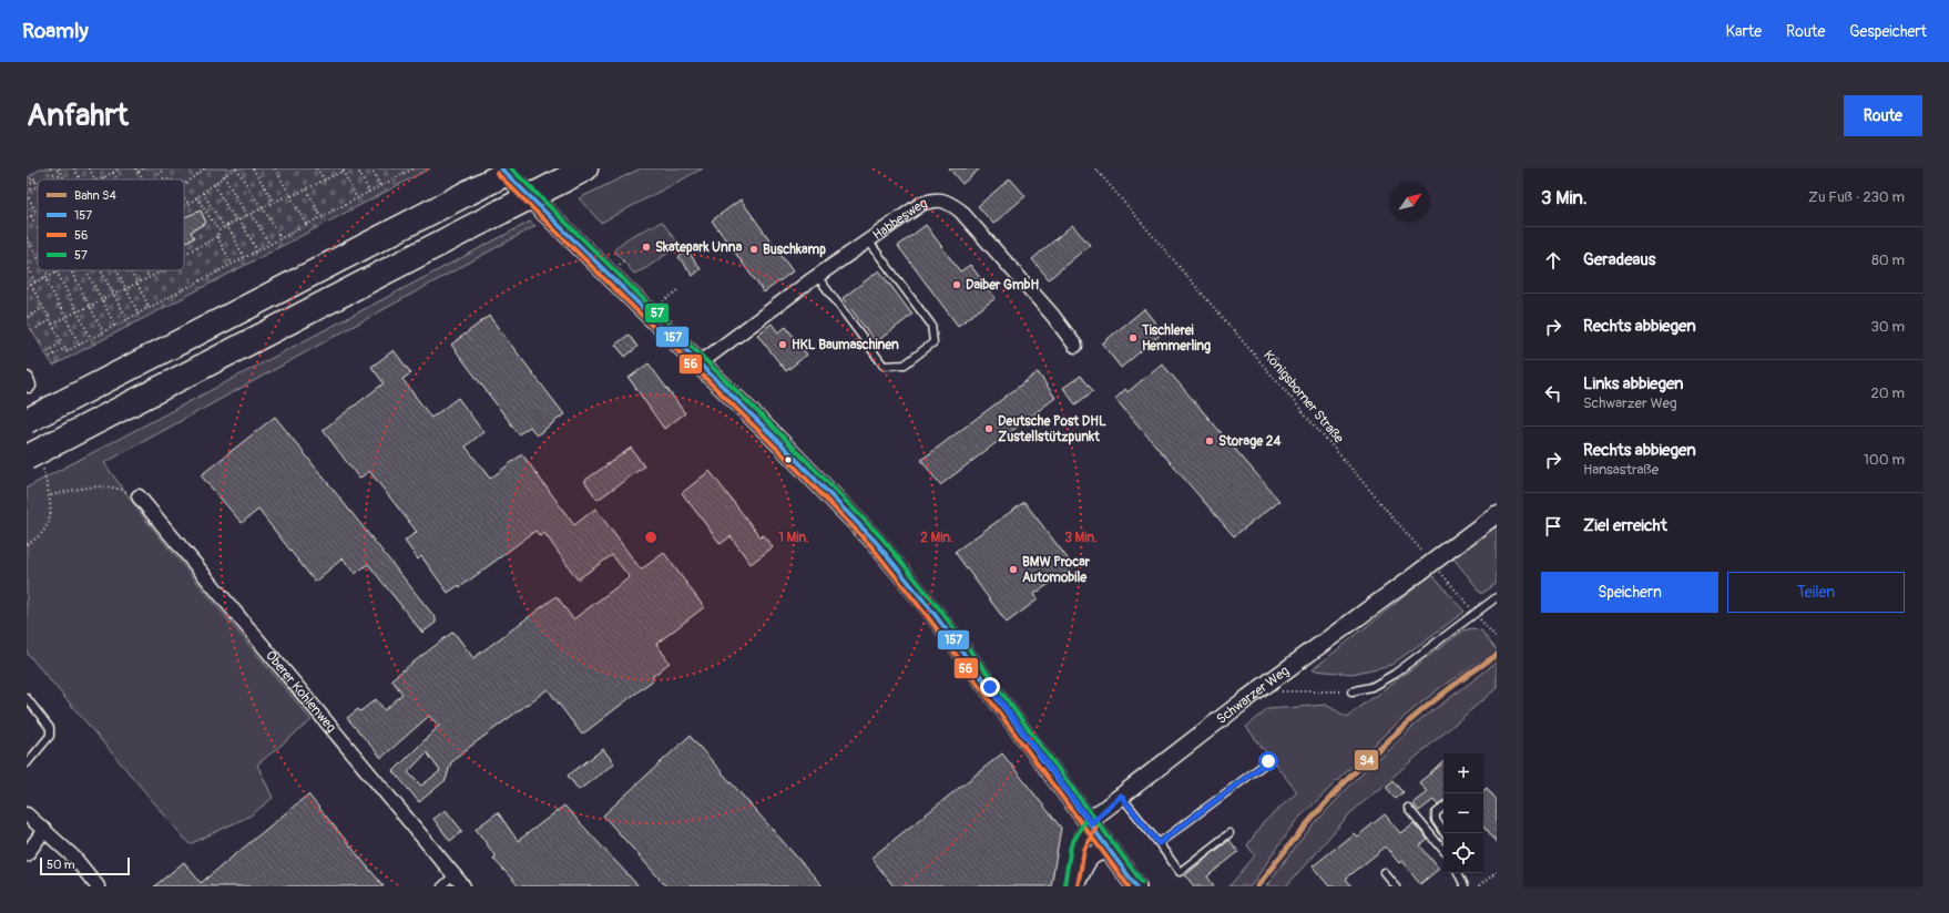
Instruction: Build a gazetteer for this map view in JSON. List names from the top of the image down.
{
  "streets": {
    "street": ["Habbesweg", "Oberer Kohlenweg", "Schwarzer Weg"],
    "path": ["Königsborner Straße"]
  },
  "places": [
    "Skatepark Unna",
    "Buschkamp",
    "Daiber GmbH",
    "Tischlerei Hemmerling",
    "HKL Baumaschinen",
    "Deutsche Post DHL Zustellstützpunkt",
    "Storage 24",
    "BMW Procar Automobile"
  ],
  "lines": [
    "transit line 157",
    "transit line 57",
    "transit line 56",
    "rail line S4"
  ],
  "legend": [
    "Bahn S4",
    "157",
    "56",
    "57"
  ],
  "scale_bar": "50 m",
  "north": "top right",
  "page": {
    "header": "Roamly",
    "nav": ["Karte", "Route", "Gespeichert"],
    "buttons": [
      "Route",
      ["Speichern", "Teilen"]
    ],
    "title": "Anfahrt",
    "heading": ["3 Min.", "Zu Fuß · 230 m"],
    "list": [
      ["Geradeaus", "80 m"],
      ["Rechts abbiegen", "30 m"],
      ["Links abbiegen", "Schwarzer Weg", "20 m"],
      ["Rechts abbiegen", "Hansastraße", "100 m"],
      "Ziel erreicht"
    ],
    "map_buttons": ["+", "−"],
    "scale": "50 m"
  },
  "rings": ["1 Min.", "2 Min.", "3 Min."]
}
